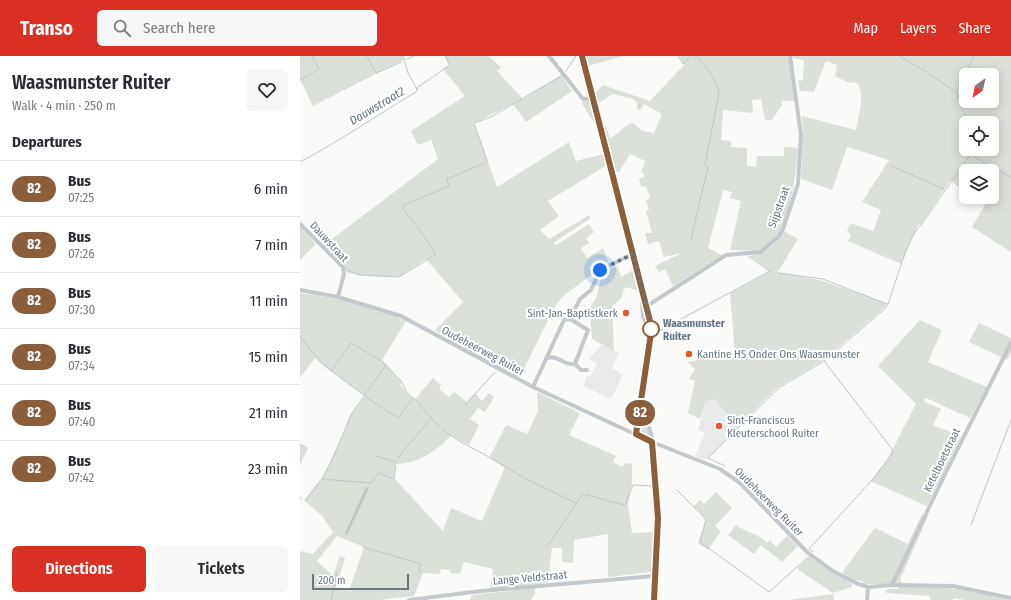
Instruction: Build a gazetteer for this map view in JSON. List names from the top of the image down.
{
  "streets": {
    "street": [
      "Sijpstraat",
      "Dauwstraat",
      "Oudeheerweg Ruiter",
      "Ketelboetstraat",
      "Lange Veldstraat"
    ]
  },
  "crossings": [
    ["Dauwstraat", "Oudeheerweg Ruiter"],
    ["Oudeheerweg Ruiter", "Ketelboetstraat"]
  ],
  "water": ["Dauwstraat2"],
  "places": [
    "Sint-Jan-Baptistkerk",
    "Waasmunster Ruiter",
    "Kantine HS Onder Ons Waasmunster",
    "Sint-Franciscus Kleuterschool Ruiter"
  ],
  "lines": ["bus line 82"],
  "scale_bar": "200 m",
  "north": "bottom left",
  "page": {
    "header": "Transo",
    "search": "Search here",
    "nav": ["Map", "Layers", "Share"],
    "heading": [
      ["Waasmunster Ruiter", "Walk · 4 min · 250 m"],
      "Departures"
    ],
    "on_map": "82",
    "list": [
      {
        "mark": "82",
        "name": "Bus",
        "note": "07:25",
        "value": "6 min"
      },
      {
        "mark": "82",
        "name": "Bus",
        "note": "07:26",
        "value": "7 min"
      },
      {
        "mark": "82",
        "name": "Bus",
        "note": "07:30",
        "value": "11 min"
      },
      {
        "mark": "82",
        "name": "Bus",
        "note": "07:34",
        "value": "15 min"
      },
      {
        "mark": "82",
        "name": "Bus",
        "note": "07:40",
        "value": "21 min"
      },
      {
        "mark": "82",
        "name": "Bus",
        "note": "07:42",
        "value": "23 min"
      }
    ],
    "buttons": ["Directions", "Tickets"],
    "scale": "200 m"
  }
}
